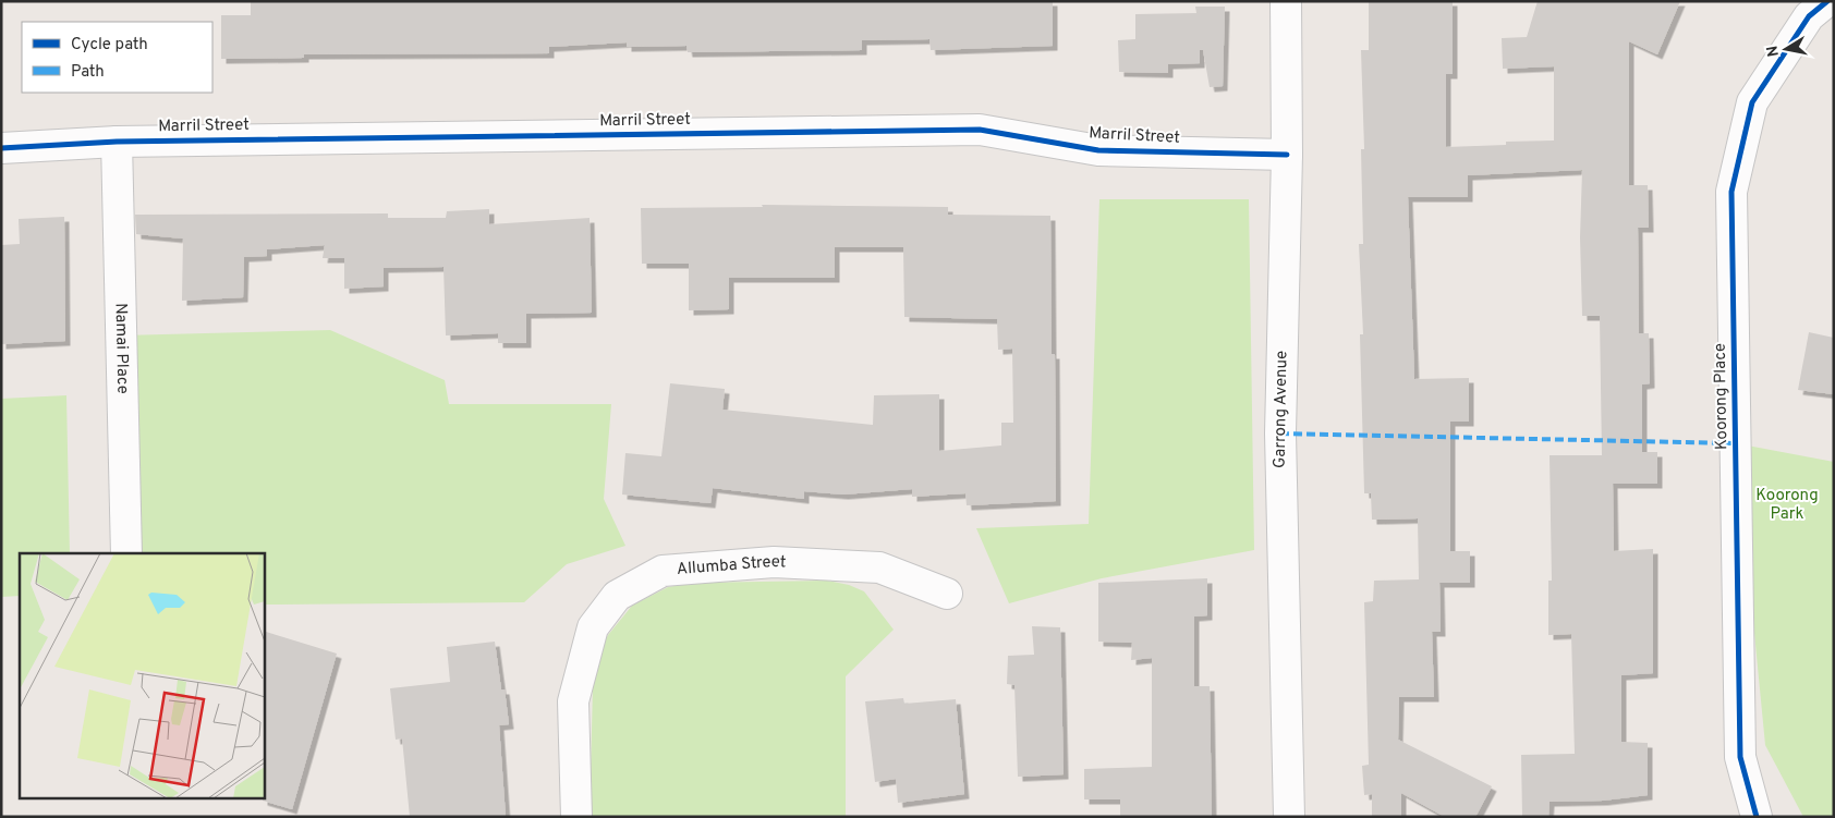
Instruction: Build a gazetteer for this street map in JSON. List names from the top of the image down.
{
  "streets": {
    "street": [
      "Marril Street",
      "Namai Place",
      "Koorong Place",
      "Garrong Avenue",
      "Allumba Street"
    ]
  },
  "crossings": [
    ["Marril Street", "Namai Place"],
    ["Marril Street", "Garrong Avenue"]
  ],
  "parks": ["Koorong Park"],
  "legend": ["Cycle path", "Path"],
  "north": "left"
}
